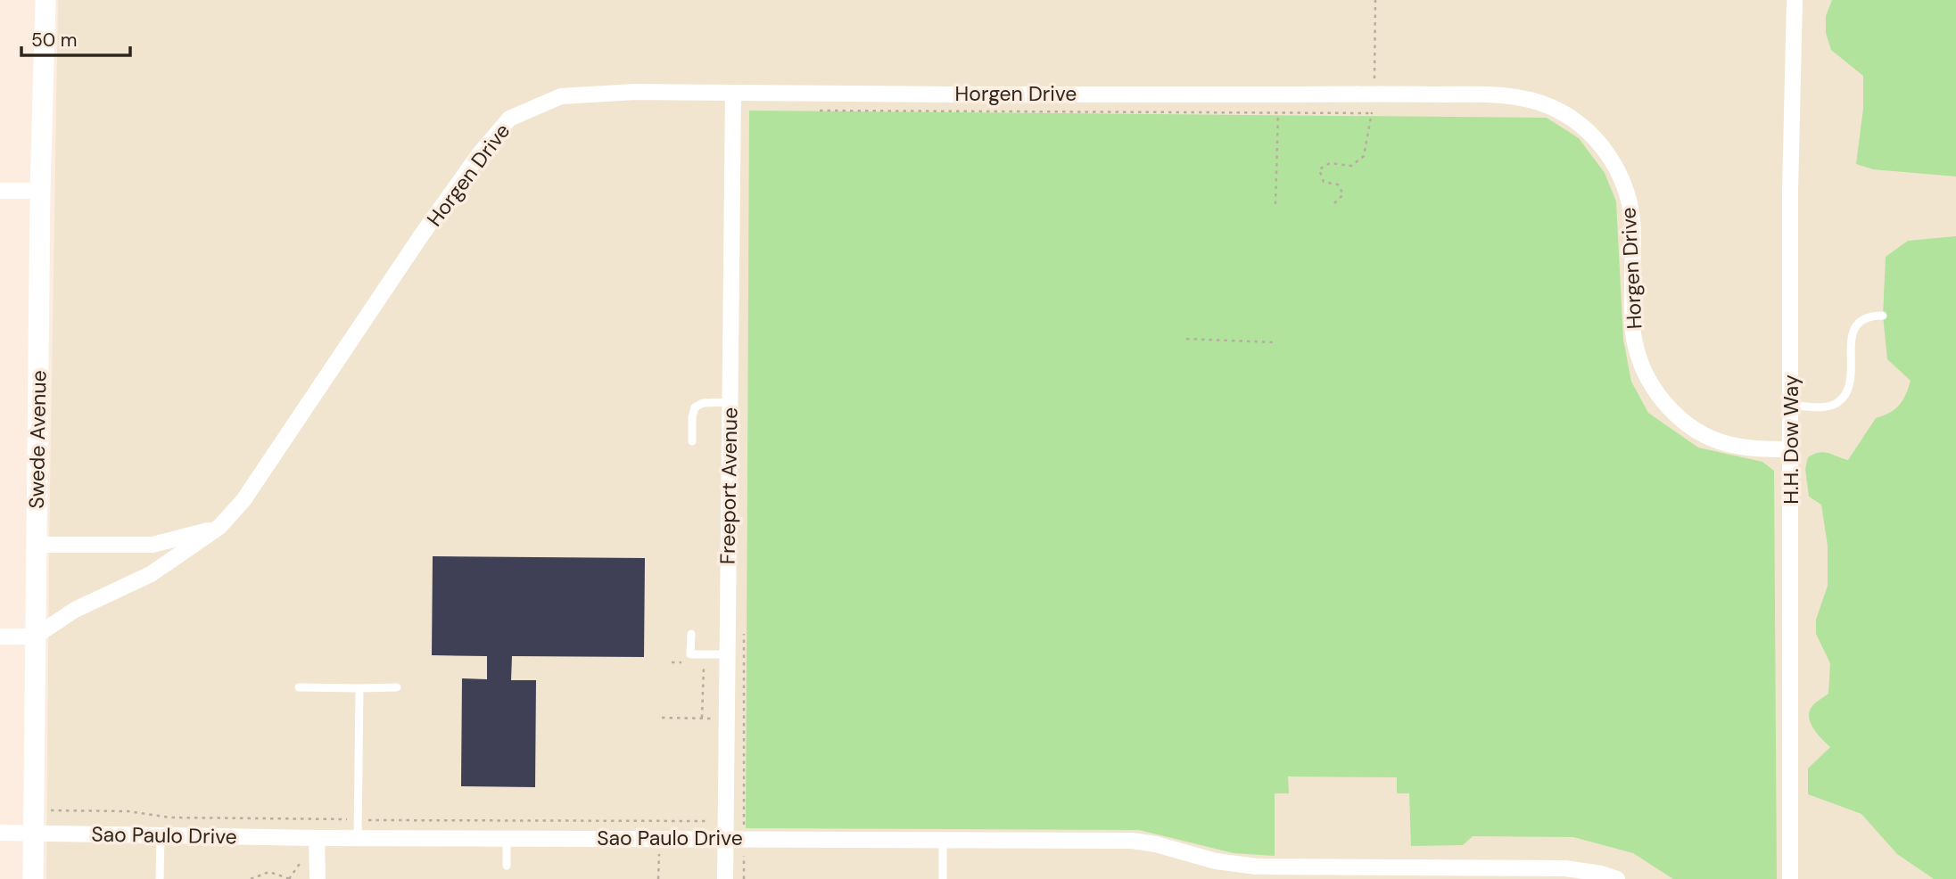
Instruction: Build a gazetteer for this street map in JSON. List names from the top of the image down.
{
  "streets": {
    "street": [
      "Horgen Drive",
      "Swede Avenue",
      "H.H. Dow Way",
      "Freeport Avenue",
      "Sao Paulo Drive"
    ]
  },
  "crossings": [
    ["Horgen Drive", "Swede Avenue"],
    ["Horgen Drive", "H.H. Dow Way"],
    ["Horgen Drive", "Freeport Avenue"],
    ["Swede Avenue", "Sao Paulo Drive"],
    ["Freeport Avenue", "Sao Paulo Drive"]
  ],
  "scale_bar": "50 m"
}
